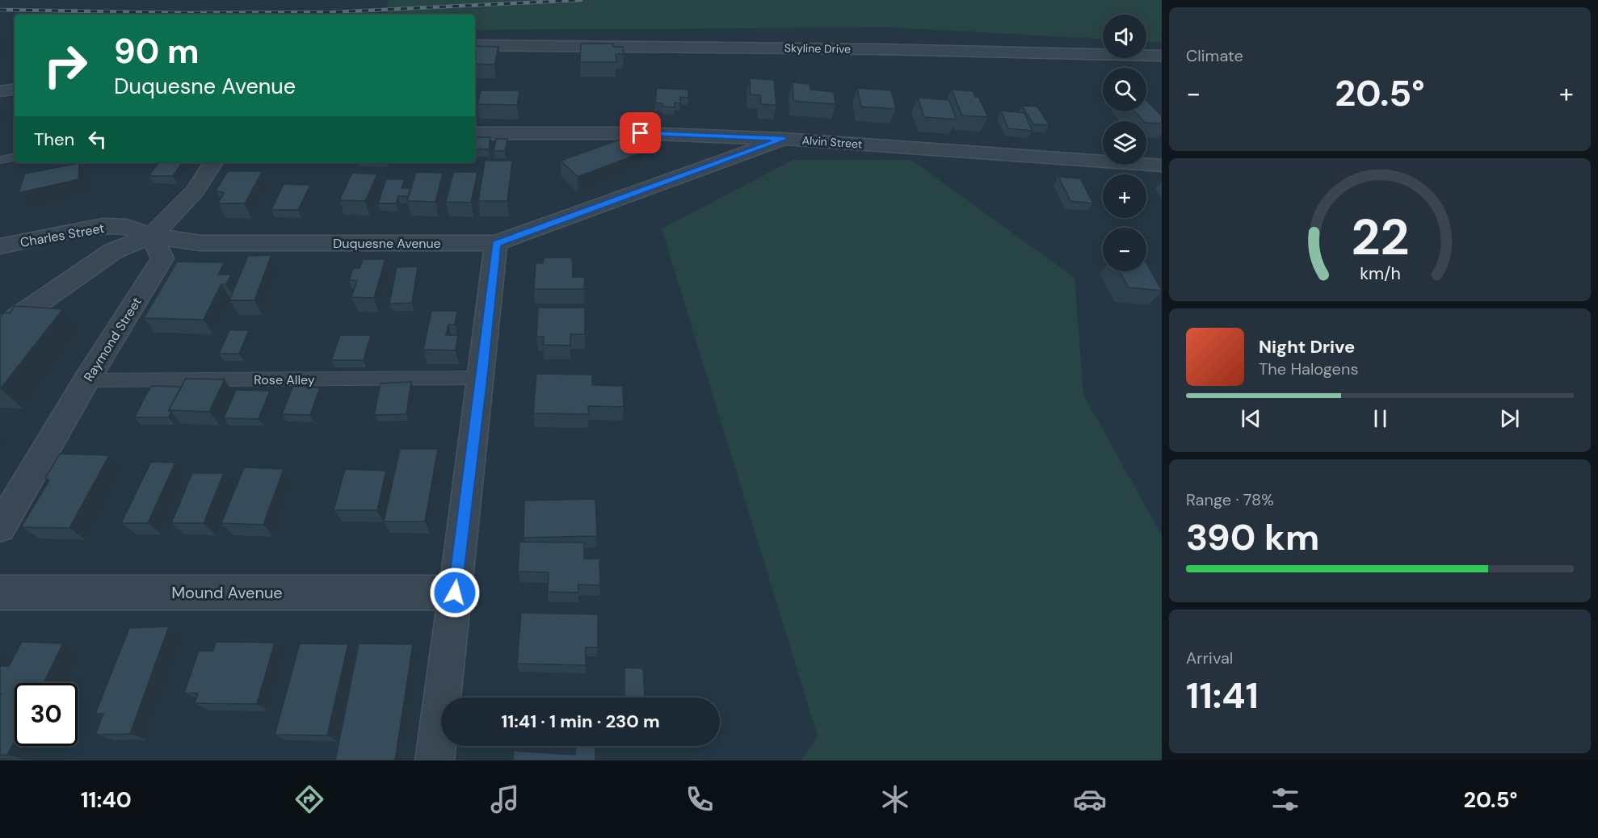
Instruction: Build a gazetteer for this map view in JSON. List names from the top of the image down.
{
  "streets": {
    "street": [
      "Skyline Drive",
      "Alvin Street",
      "Charles Street",
      "Duquesne Avenue",
      "Raymond Street",
      "Mound Avenue"
    ],
    "lane": ["Rose Alley"]
  },
  "crossings": [
    ["Alvin Street", "Duquesne Avenue"],
    ["Charles Street", "Duquesne Avenue"],
    ["Charles Street", "Raymond Street"],
    ["Duquesne Avenue", "Raymond Street"],
    ["Raymond Street", "Rose Alley"]
  ],
  "page": {
    "tile": [
      "Climate",
      ["Range · 78%", "390 km"],
      ["Arrival", "11:41"]
    ],
    "map_buttons": ["+", "−"],
    "turn": ["90 m", "Duquesne Avenue"],
    "heat": ["−", "20.5°", "+"],
    "then": "Then",
    "song": ["Night Drive", "The Halogens"],
    "limit": "30",
    "trip": "11:41 · 1 min · 230 m",
    "tabs": ["11:40", "20.5°"],
    "gauge": ["22", "km/h"]
  }
}
